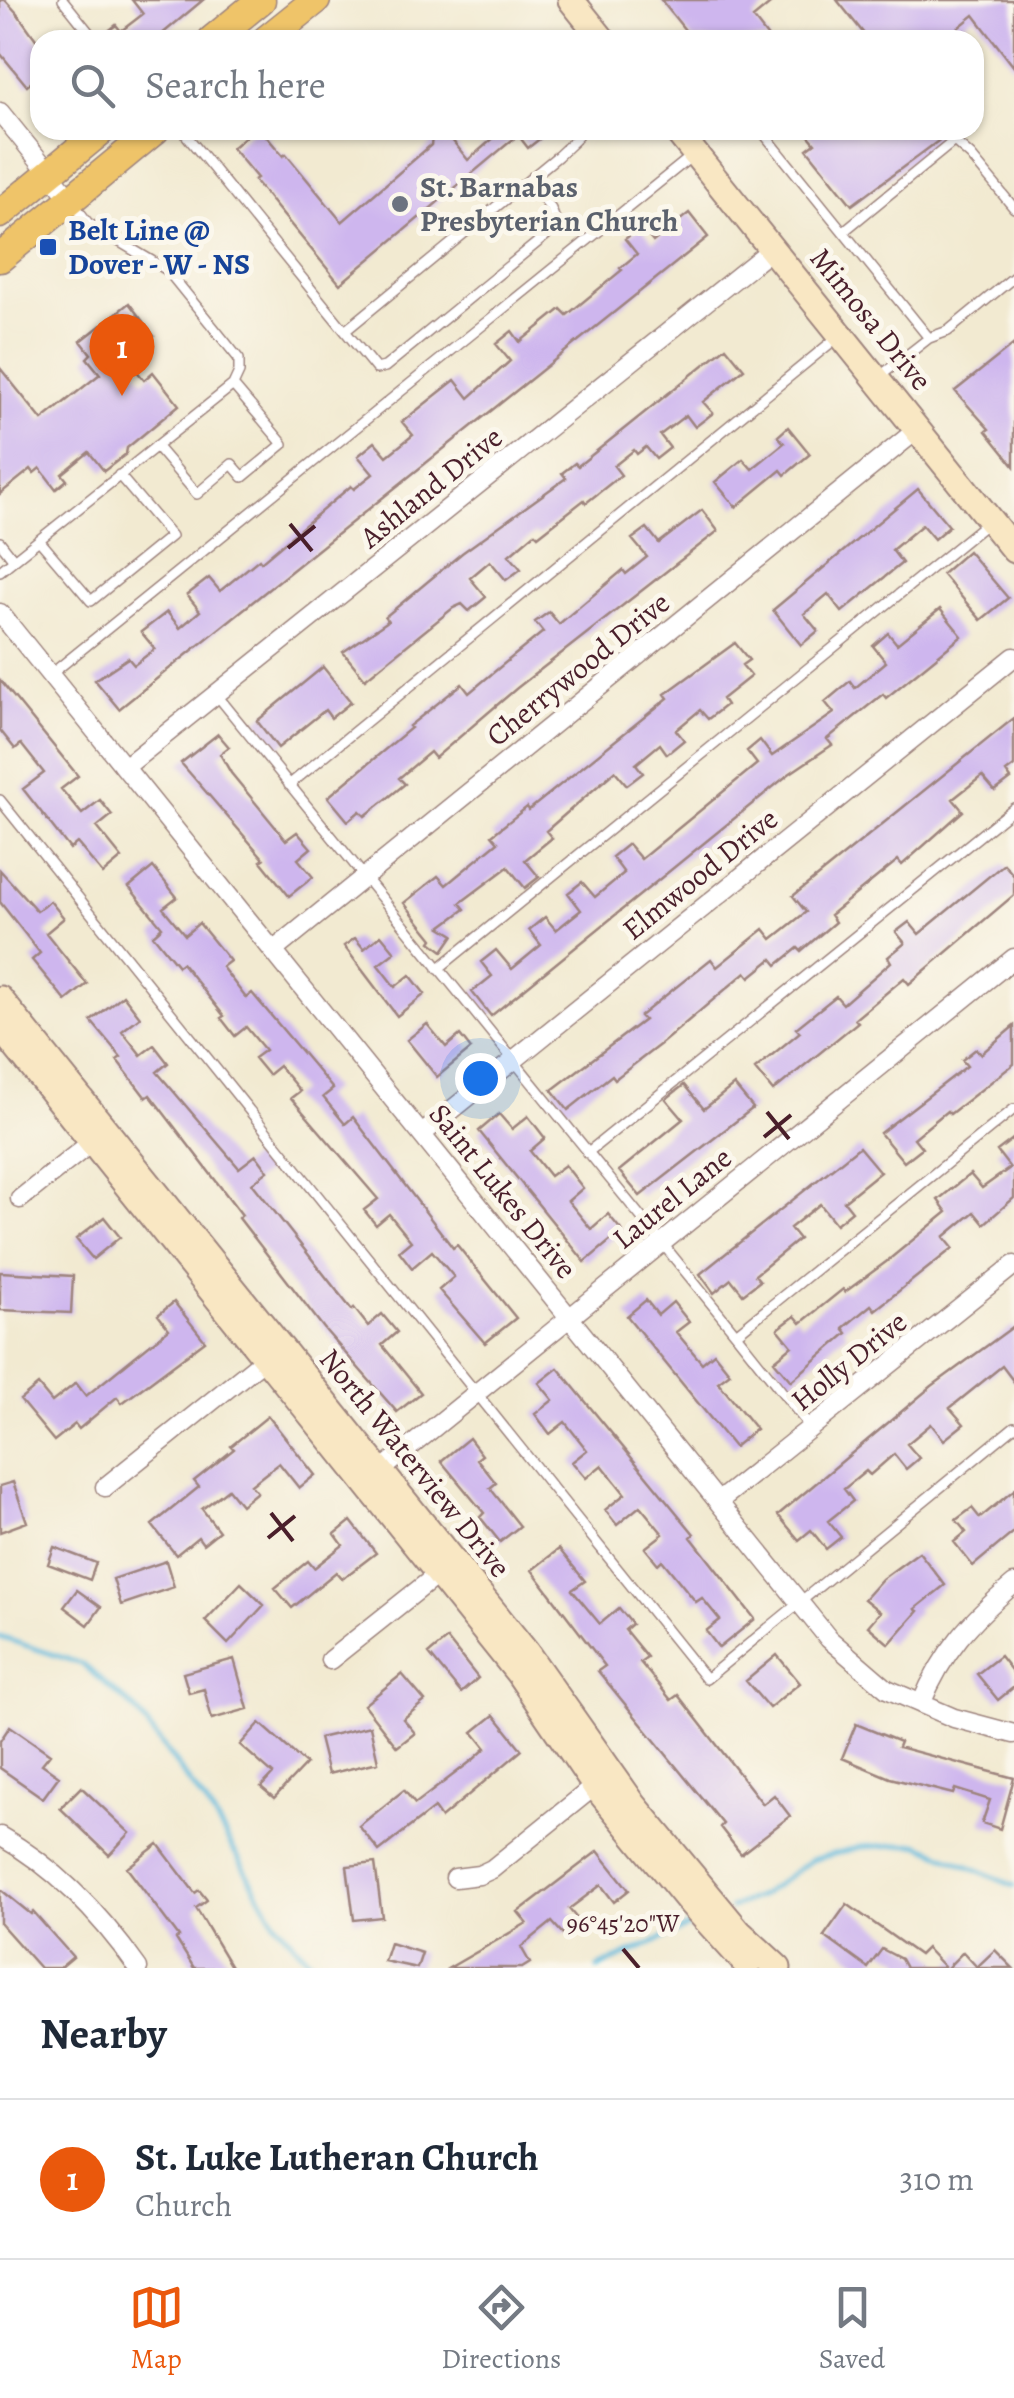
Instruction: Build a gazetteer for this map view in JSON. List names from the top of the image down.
{
  "streets": {
    "street": [
      "Mimosa Drive",
      "Ashland Drive",
      "Cherrywood Drive",
      "Elmwood Drive",
      "Saint Lukes Drive",
      "Laurel Lane",
      "Holly Drive",
      "North Waterview Drive"
    ]
  },
  "crossings": [
    ["Mimosa Drive", "Ashland Drive"],
    ["Mimosa Drive", "Cherrywood Drive"],
    ["Ashland Drive", "Saint Lukes Drive"],
    ["Cherrywood Drive", "Saint Lukes Drive"],
    ["Elmwood Drive", "Saint Lukes Drive"],
    ["Saint Lukes Drive", "Laurel Lane"],
    ["Saint Lukes Drive", "Holly Drive"],
    ["Laurel Lane", "North Waterview Drive"]
  ],
  "places": {
    "other": ["St. Barnabas Presbyterian Church"],
    "transit": ["Belt Line @ Dover - W - NS"]
  },
  "page": {
    "search": "Search here",
    "pins": "1",
    "heading": "Nearby",
    "list": [
      {
        "mark": "1",
        "name": "St. Luke Lutheran Church",
        "note": "Church",
        "value": "310 m"
      }
    ],
    "nav": ["Map", "Directions", "Saved"]
  },
  "coordinates": ["96°45'20\"W"]
}
